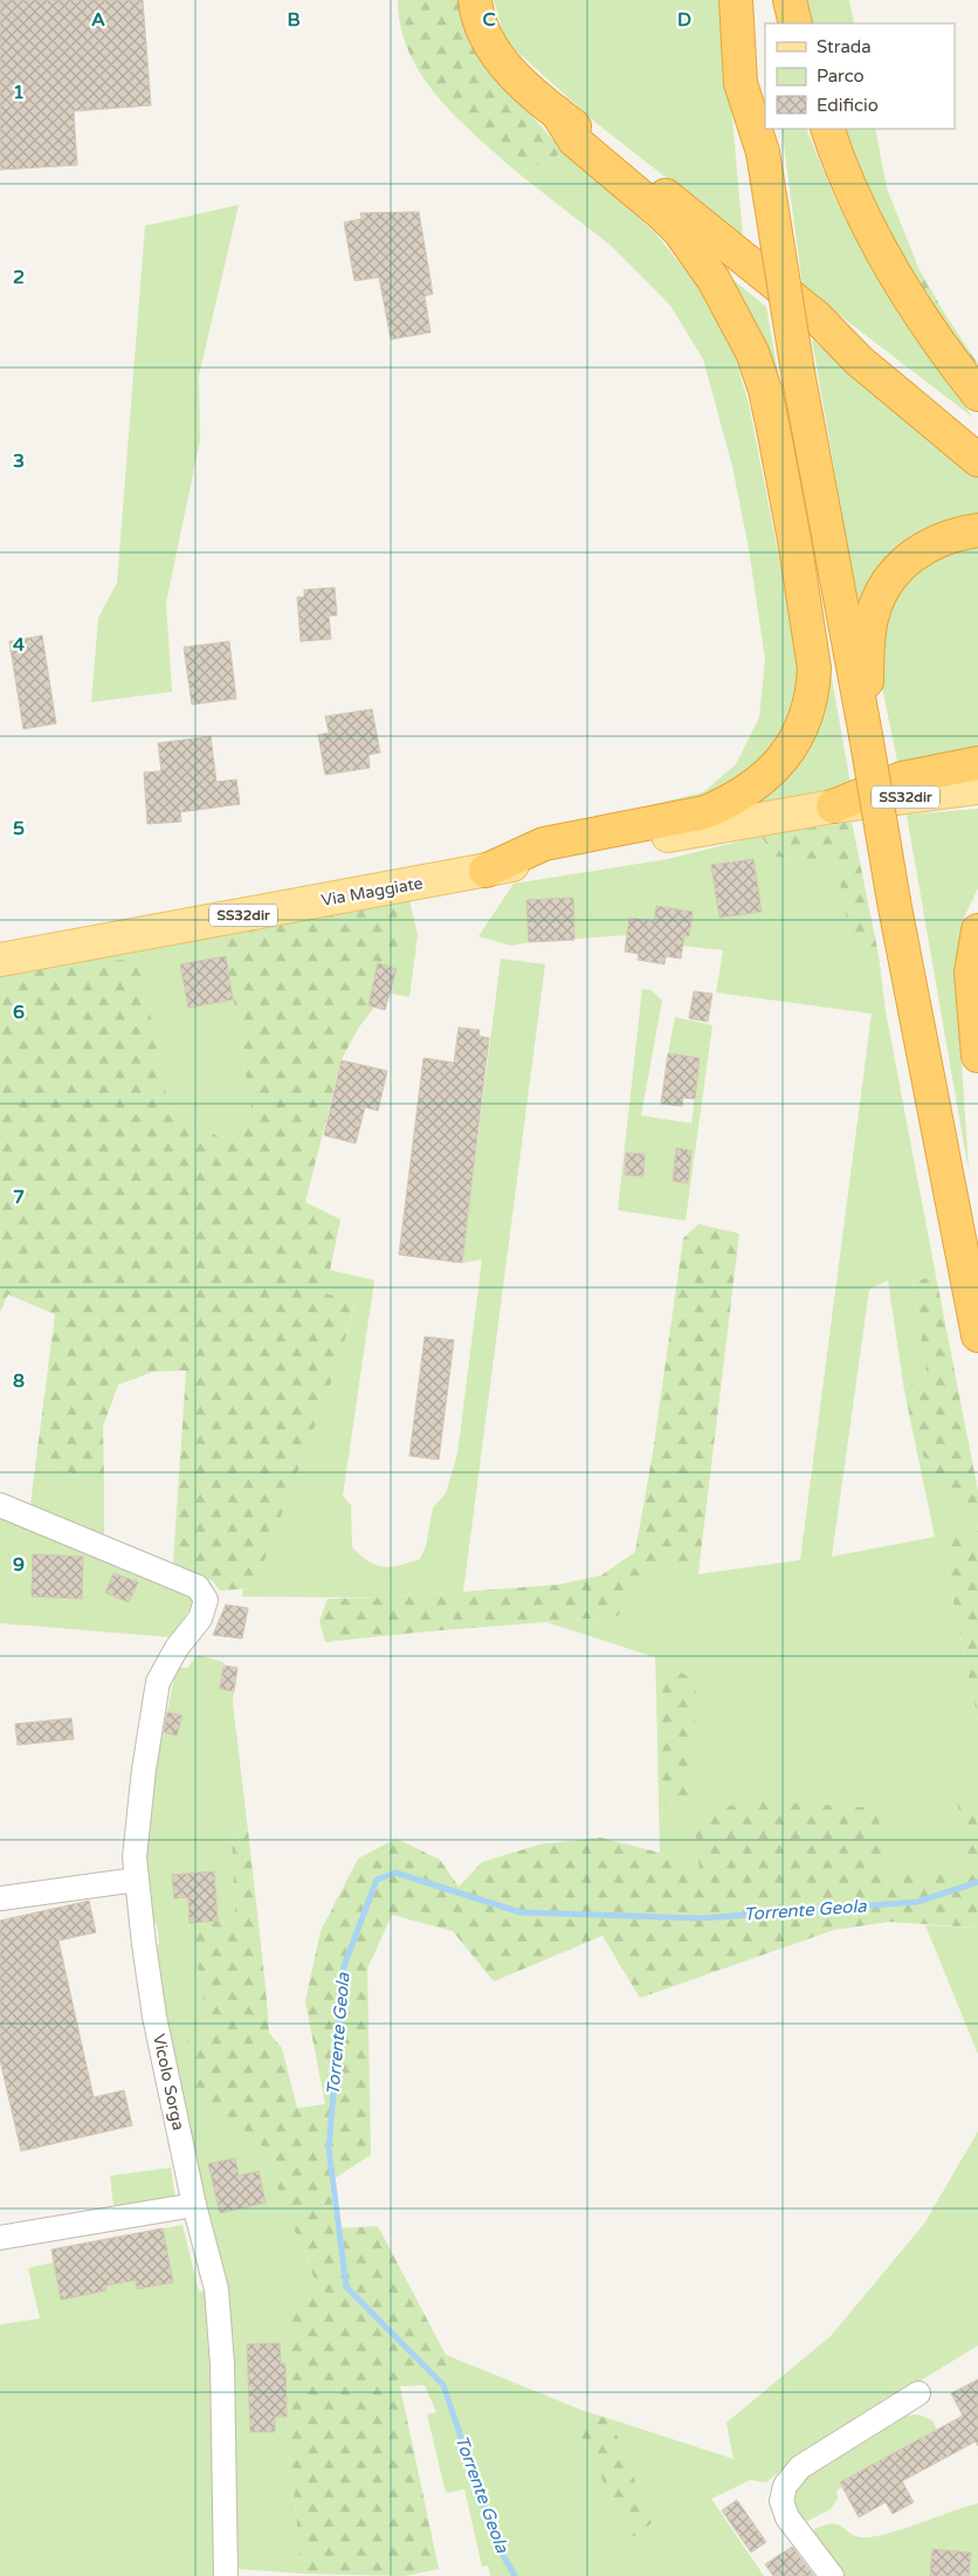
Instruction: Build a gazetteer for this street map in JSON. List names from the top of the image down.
{
  "streets": {
    "main road": ["SS32dir", "Via Maggiate"],
    "street": ["Vicolo Sorga"]
  },
  "crossings": [
    ["SS32dir", "Via Maggiate"]
  ],
  "water": ["Torrente Geola"],
  "legend": ["Strada", "Parco", "Edificio"],
  "grid": {
    "columns": [
      "A",
      "B",
      "C",
      "D"
    ],
    "rows": [
      "1",
      "2",
      "3",
      "4",
      "5",
      "6",
      "7",
      "8",
      "9"
    ]
  }
}
